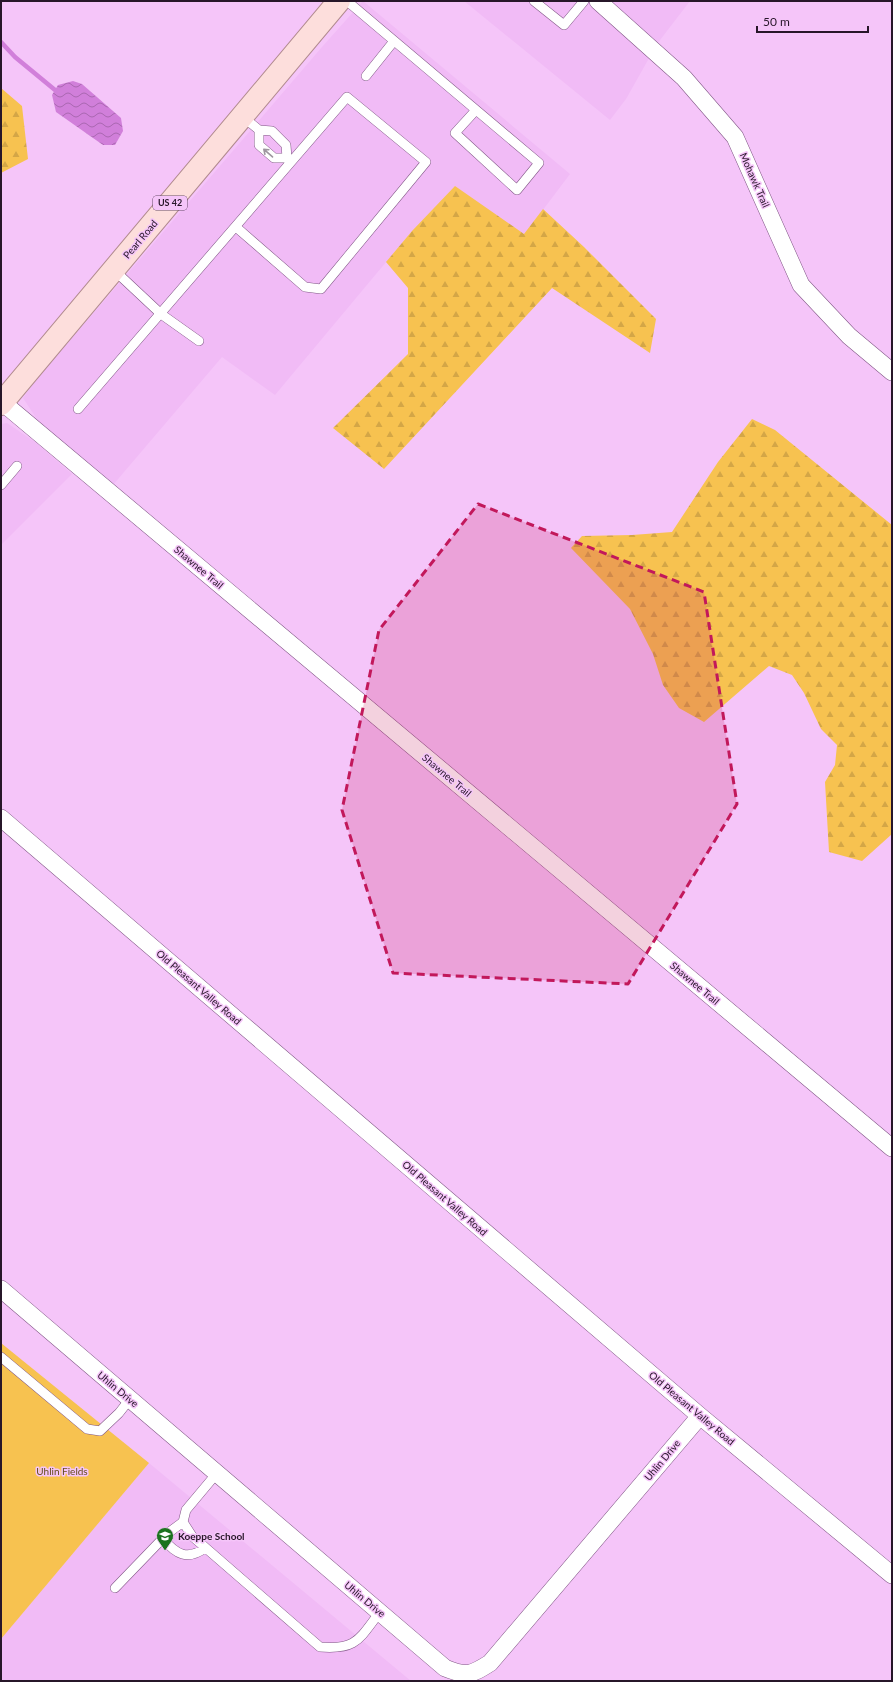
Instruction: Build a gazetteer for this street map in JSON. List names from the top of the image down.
{
  "streets": {
    "main road": ["US 42", "Pearl Road"],
    "street": [
      "Mohawk Trail",
      "Shawnee Trail",
      "Old Pleasant Valley Road",
      "Uhlin Drive"
    ]
  },
  "crossings": [
    ["Pearl Road", "Shawnee Trail"],
    ["Old Pleasant Valley Road", "Uhlin Drive"]
  ],
  "parks": ["Uhlin Fields"],
  "places": {
    "school or university": ["Koeppe School"]
  },
  "scale_bar": "50 m"
}
